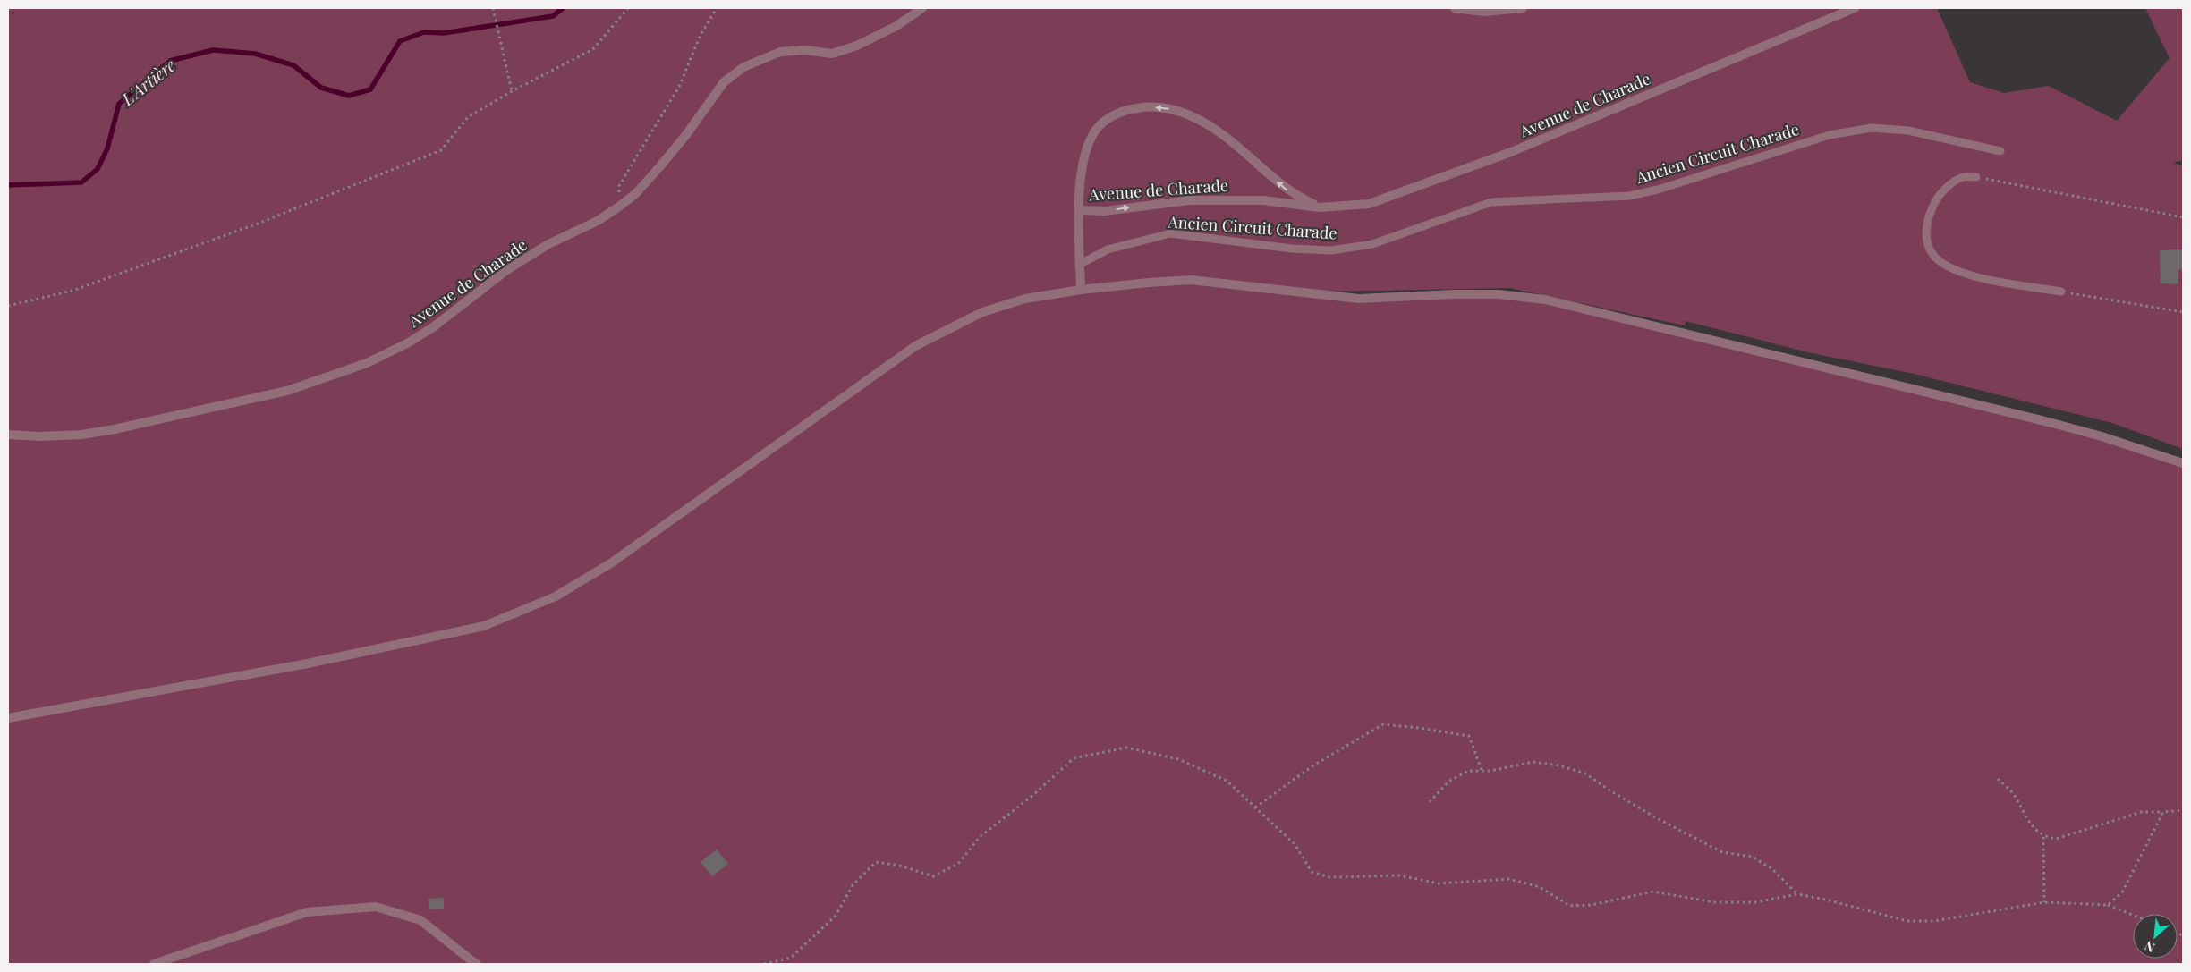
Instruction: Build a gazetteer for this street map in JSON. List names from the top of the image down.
{
  "streets": {
    "street": ["Avenue de Charade"],
    "lane": ["Ancien Circuit Charade"]
  },
  "crossings": [
    ["Avenue de Charade", "Ancien Circuit Charade"]
  ],
  "water": ["L'Artière"],
  "north": "bottom left"
}
